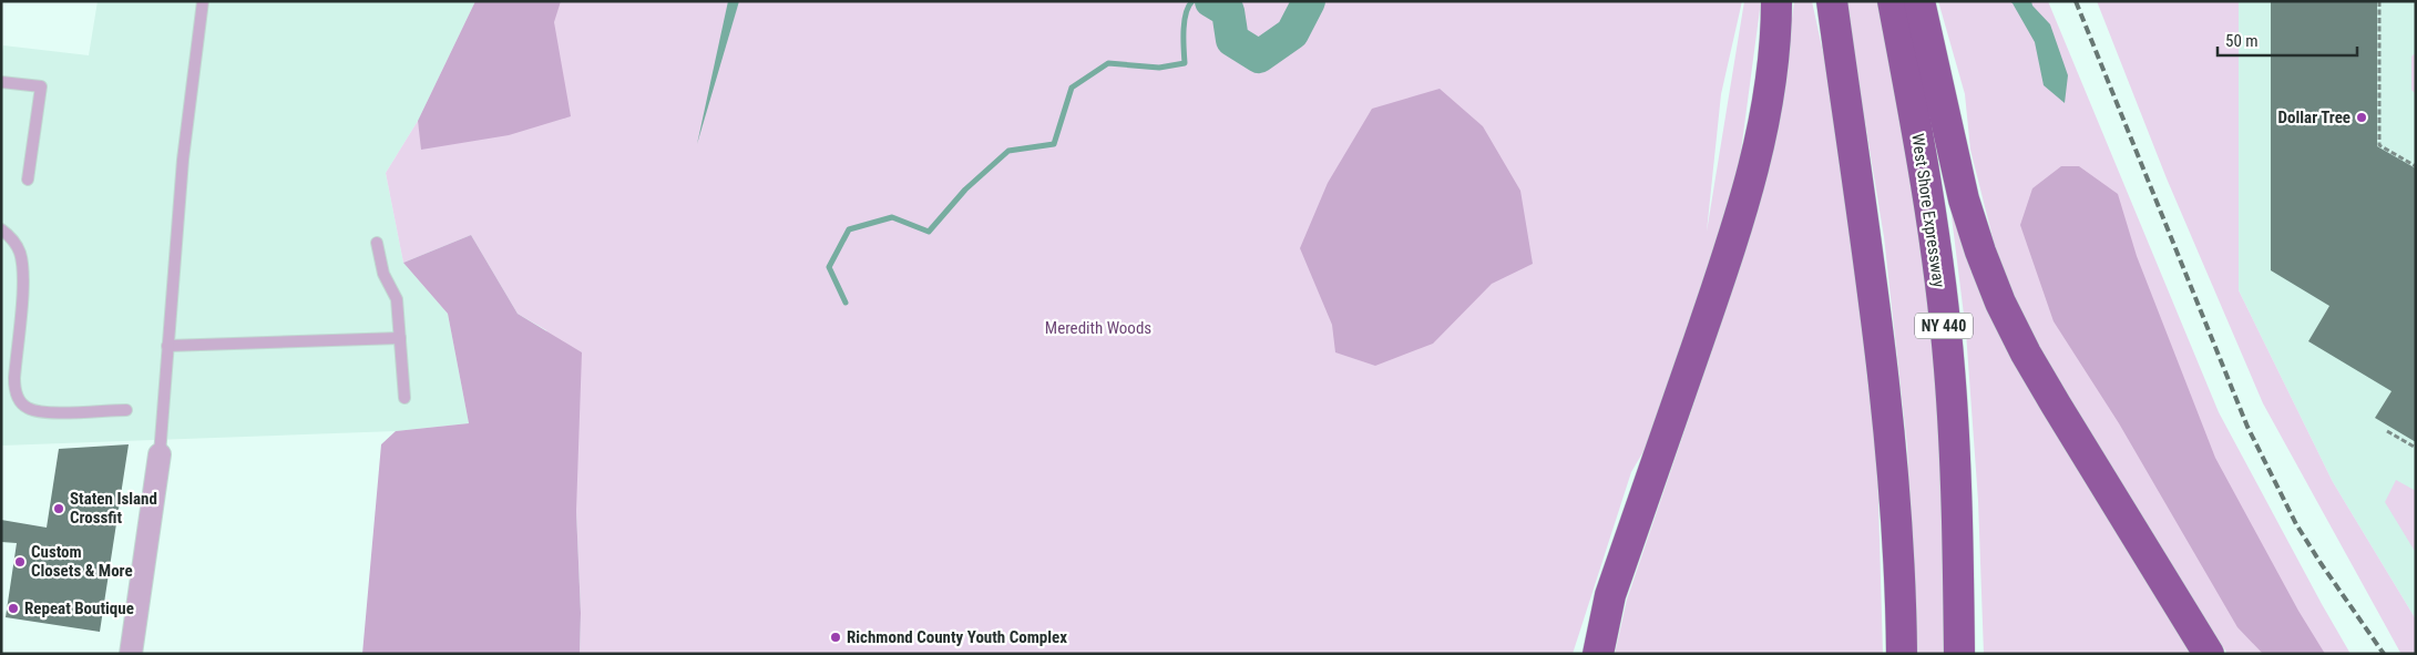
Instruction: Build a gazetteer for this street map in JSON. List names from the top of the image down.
{
  "streets": {
    "highway": ["West Shore Expressway", "NY 440"]
  },
  "parks": ["Meredith Woods"],
  "places": [
    "Dollar Tree",
    "Staten Island Crossfit",
    "Custom Closets & More",
    "Repeat Boutique",
    "Richmond County Youth Complex"
  ],
  "scale_bar": "50 m"
}
